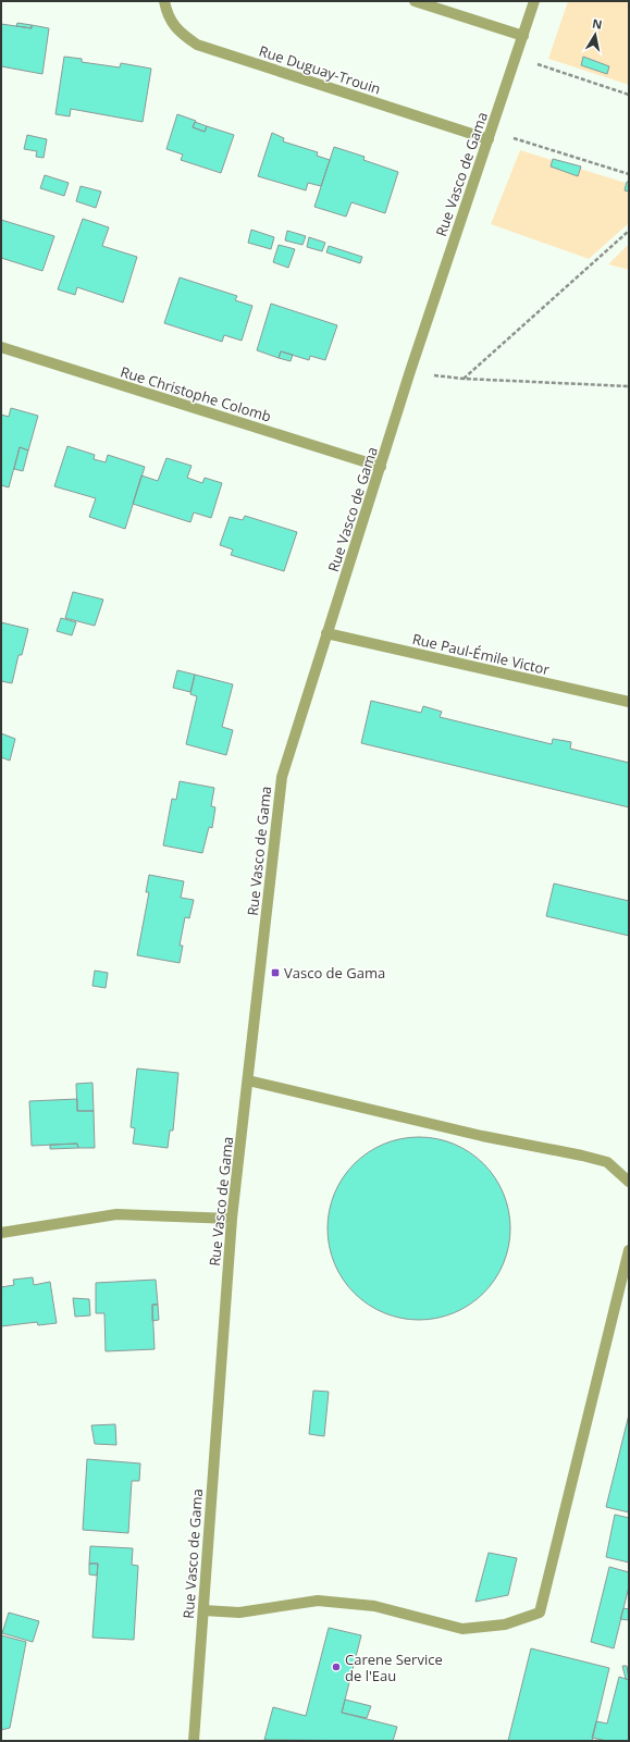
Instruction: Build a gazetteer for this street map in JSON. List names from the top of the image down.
{
  "streets": {
    "street": [
      "Rue Duguay-Trouin",
      "Rue Vasco de Gama",
      "Rue Christophe Colomb",
      "Rue Paul-Émile Victor"
    ]
  },
  "crossings": [
    ["Rue Duguay-Trouin", "Rue Vasco de Gama"],
    ["Rue Vasco de Gama", "Rue Christophe Colomb"],
    ["Rue Vasco de Gama", "Rue Paul-Émile Victor"]
  ],
  "places": {
    "transit": ["Vasco de Gama"],
    "other": ["Carene Service de l'Eau"]
  },
  "north": "top"
}
